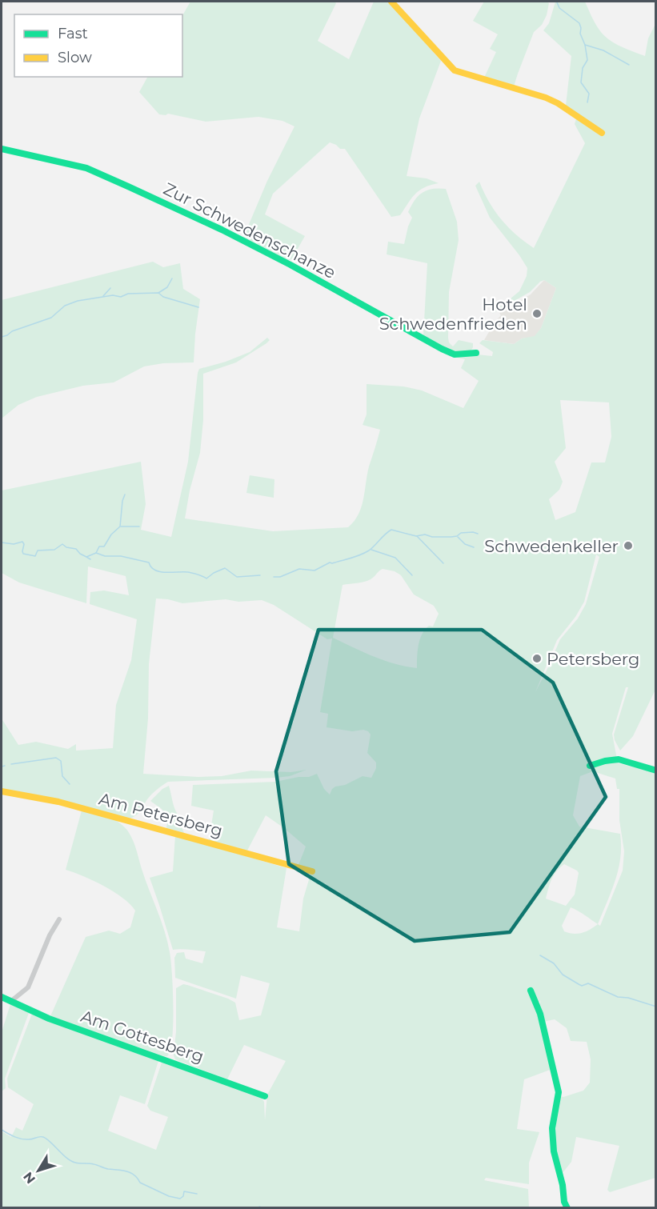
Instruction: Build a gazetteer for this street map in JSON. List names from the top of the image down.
{
  "streets": {
    "street": ["Zur Schwedenschanze", "Am Petersberg", "Am Gottesberg"]
  },
  "places": ["Hotel Schwedenfrieden", "Schwedenkeller", "Petersberg"],
  "legend": ["Fast", "Slow"],
  "north": "bottom left"
}
